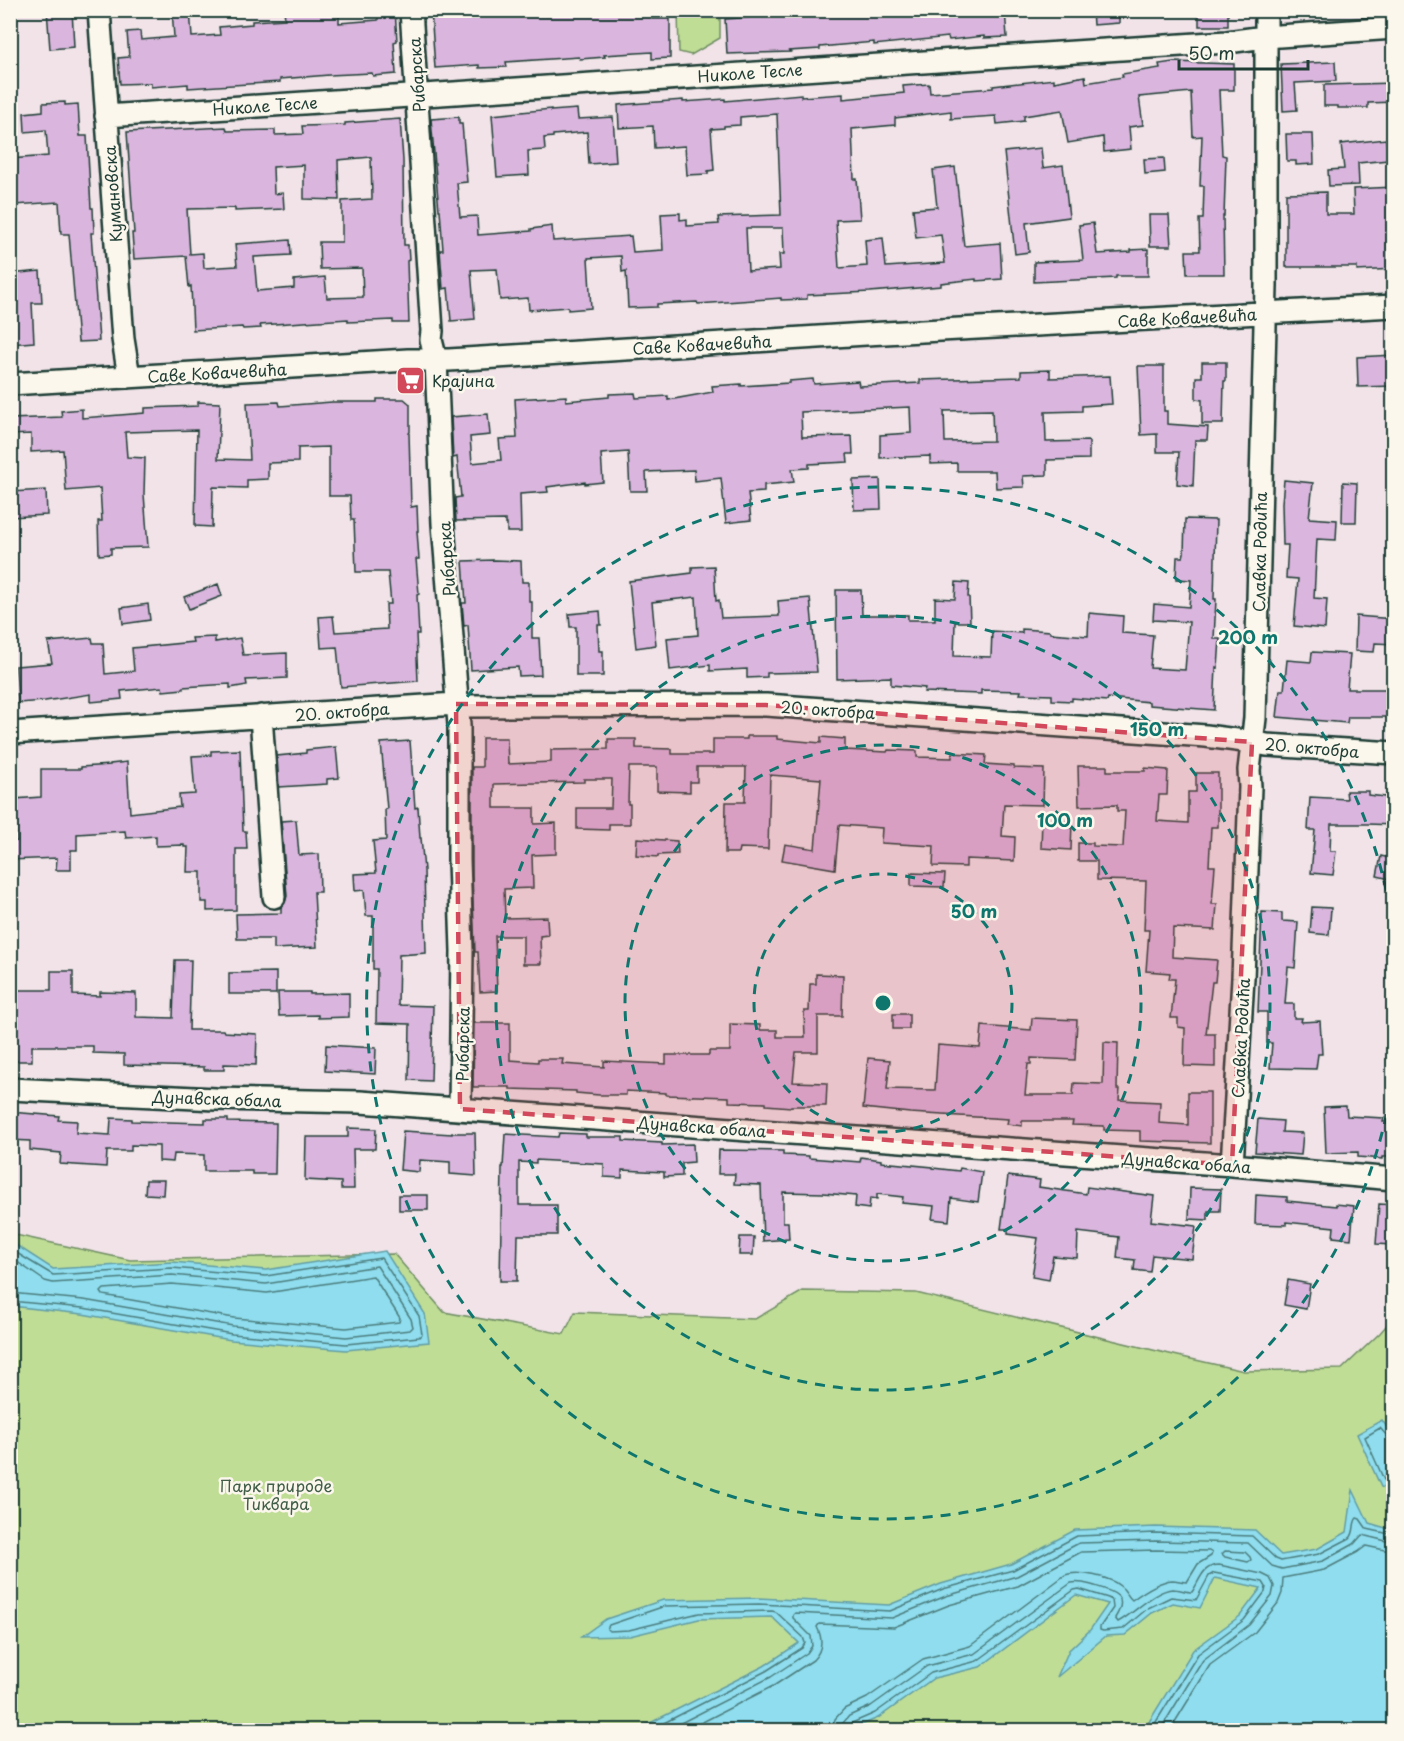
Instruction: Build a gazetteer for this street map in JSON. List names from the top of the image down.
{
  "streets": {
    "street": [
      "Николе Тесле",
      "Рибарска",
      "Кумановска",
      "Саве Ковачевића",
      "Славка Родића",
      "20. октобра",
      "Дунавска обала"
    ]
  },
  "crossings": [
    ["Николе Тесле", "Рибарска"],
    ["Николе Тесле", "Кумановска"],
    ["Николе Тесле", "Славка Родића"],
    ["Рибарска", "Саве Ковачевића"],
    ["Рибарска", "20. октобра"],
    ["Рибарска", "Дунавска обала"],
    ["Кумановска", "Саве Ковачевића"],
    ["Саве Ковачевића", "Славка Родића"],
    ["Славка Родића", "20. октобра"],
    ["Славка Родића", "Дунавска обала"]
  ],
  "parks": ["Парк природе Тиквара"],
  "places": {
    "supermarket": ["Крајина"]
  },
  "scale_bar": "50 m",
  "rings": [
    "200 m",
    "150 m",
    "100 m",
    "50 m"
  ]
}
